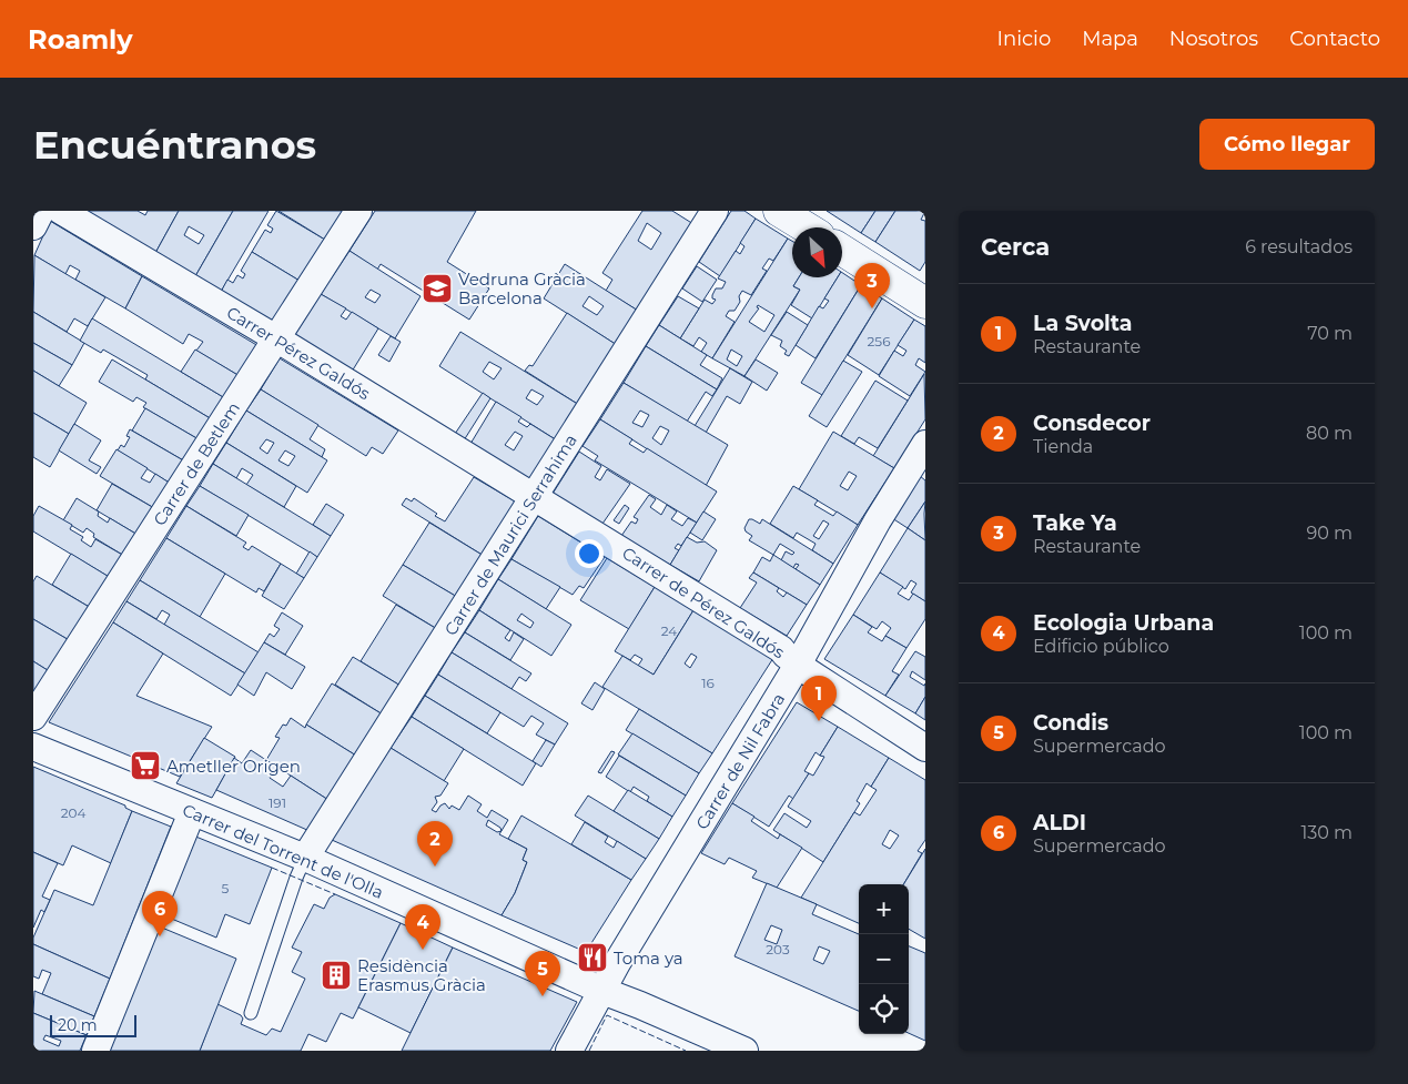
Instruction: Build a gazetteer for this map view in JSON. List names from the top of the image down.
{
  "streets": {
    "street": [
      "Carrer Pérez Galdós",
      "Carrer de Betlem",
      "Carrer de Maurici Serrahima",
      "Carrer de Pérez Galdós",
      "Carrer de Nil Fabra",
      "Carrer del Torrent de l'Olla"
    ]
  },
  "crossings": [
    ["Carrer Pérez Galdós", "Carrer de Betlem"],
    ["Carrer Pérez Galdós", "Carrer de Maurici Serrahima"],
    ["Carrer Pérez Galdós", "Carrer de Pérez Galdós"],
    ["Carrer de Maurici Serrahima", "Carrer de Pérez Galdós"],
    ["Carrer de Maurici Serrahima", "Carrer del Torrent de l'Olla"],
    ["Carrer de Pérez Galdós", "Carrer de Nil Fabra"],
    ["Carrer de Nil Fabra", "Carrer del Torrent de l'Olla"]
  ],
  "places": {
    "school or university": ["Vedruna Gràcia Barcelona"],
    "supermarket": ["Ametller Origen"],
    "restaurant": ["Toma ya"],
    "building": ["Residència Erasmus Gràcia"]
  },
  "house_numbers": [
    "256",
    "24",
    "16",
    "191",
    "204",
    "5",
    "203"
  ],
  "scale_bar": "20 m",
  "north": "bottom right",
  "page": {
    "header": "Roamly",
    "nav": [
      "Inicio",
      "Mapa",
      "Nosotros",
      "Contacto"
    ],
    "buttons": "Cómo llegar",
    "title": "Encuéntranos",
    "heading": ["Cerca", "6 resultados"],
    "pins": [
      "3",
      "1",
      "2",
      "6",
      "4",
      "5"
    ],
    "list": [
      {
        "mark": "1",
        "name": "La Svolta",
        "note": "Restaurante",
        "value": "70 m"
      },
      {
        "mark": "2",
        "name": "Consdecor",
        "note": "Tienda",
        "value": "80 m"
      },
      {
        "mark": "3",
        "name": "Take Ya",
        "note": "Restaurante",
        "value": "90 m"
      },
      {
        "mark": "4",
        "name": "Ecologia Urbana",
        "note": "Edificio público",
        "value": "100 m"
      },
      {
        "mark": "5",
        "name": "Condis",
        "note": "Supermercado",
        "value": "100 m"
      },
      {
        "mark": "6",
        "name": "ALDI",
        "note": "Supermercado",
        "value": "130 m"
      }
    ],
    "map_buttons": ["+", "−"],
    "scale": "20 m"
  }
}
